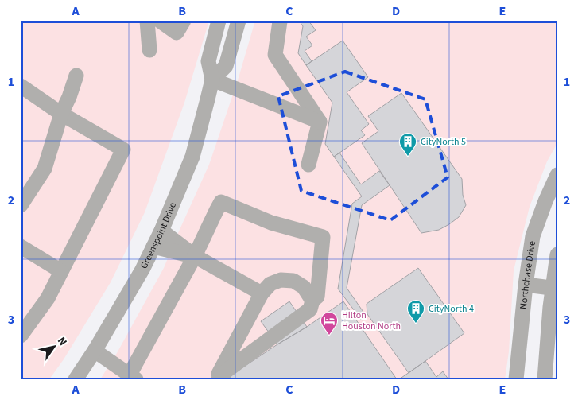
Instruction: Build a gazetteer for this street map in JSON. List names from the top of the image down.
{
  "streets": {
    "street": ["Greenspoint Drive", "Northchase Drive"]
  },
  "places": {
    "building": ["CityNorth 5", "CityNorth 4"],
    "hotel": ["Hilton Houston North"]
  },
  "north": "top right",
  "grid": {
    "columns": [
      "A",
      "B",
      "C",
      "D",
      "E"
    ],
    "rows": ["1", "2", "3"]
  }
}
